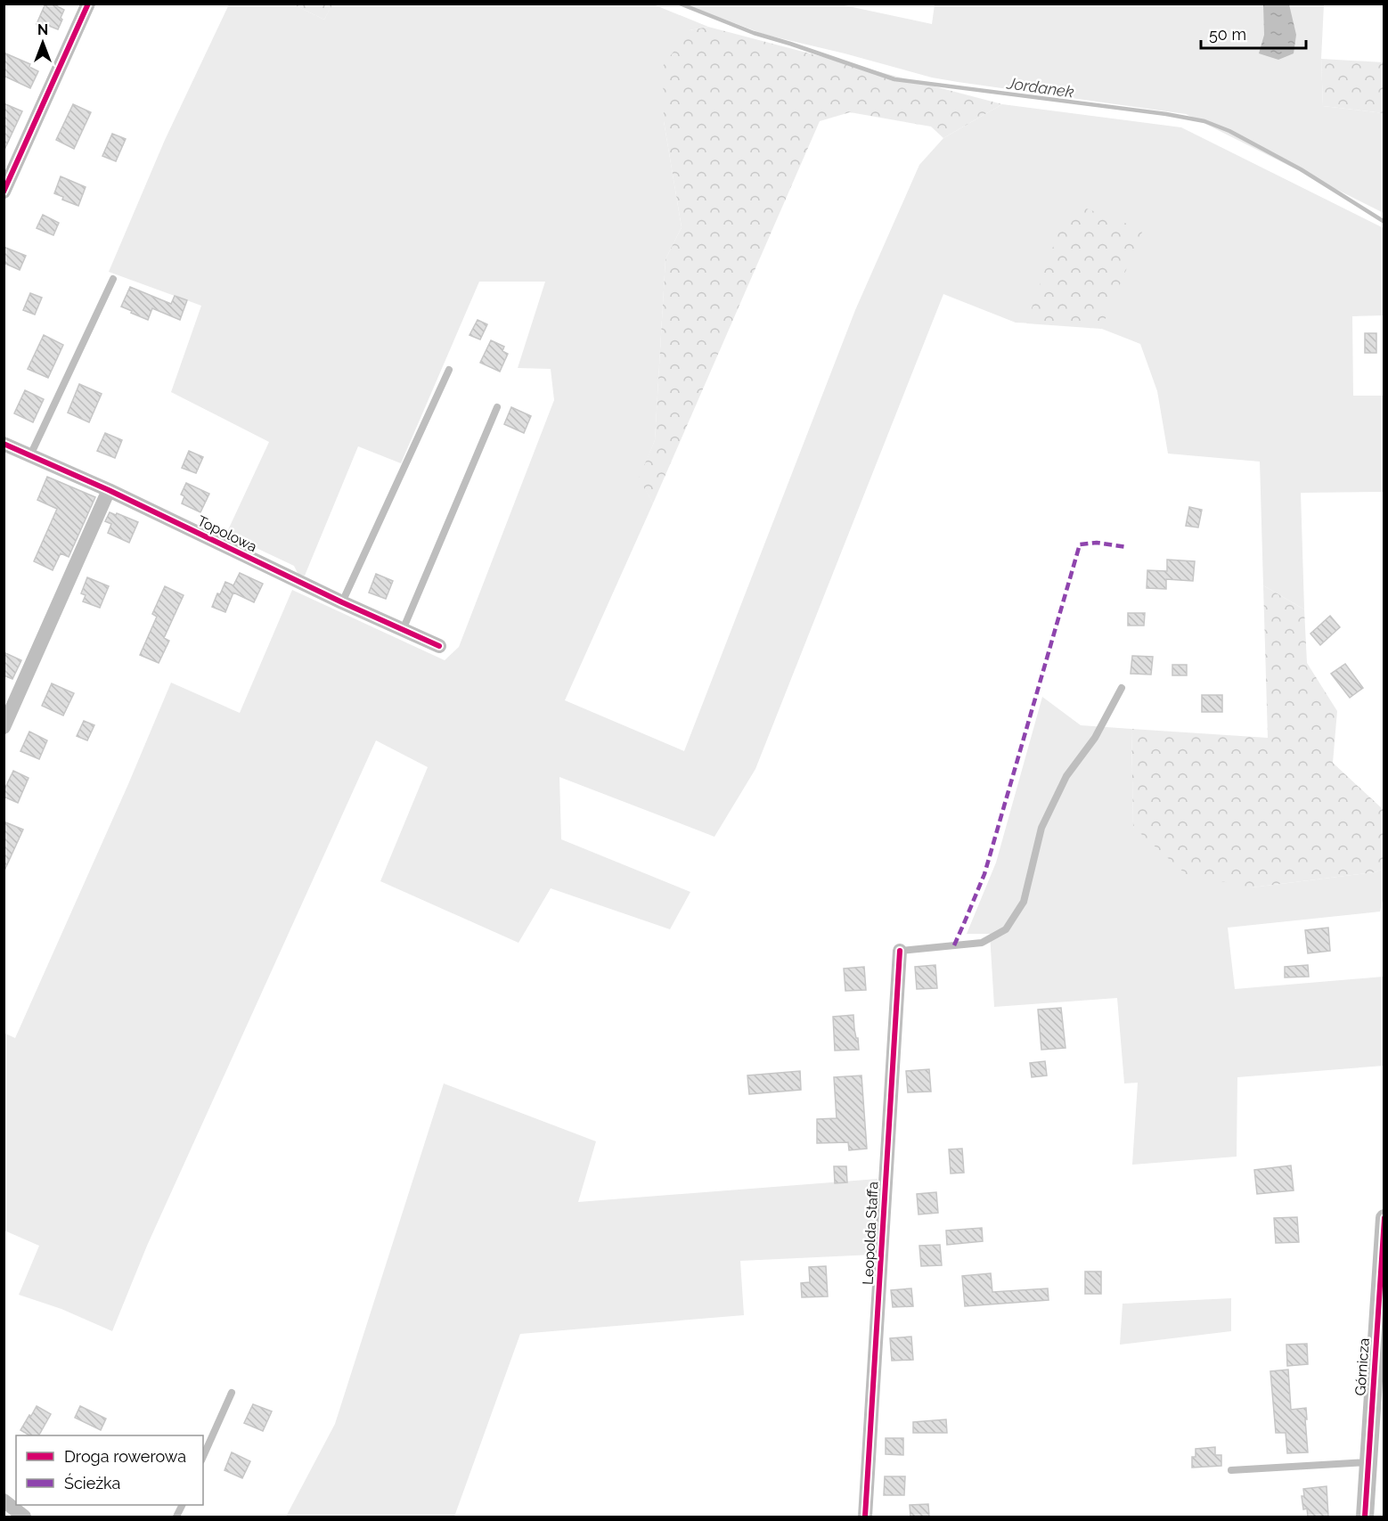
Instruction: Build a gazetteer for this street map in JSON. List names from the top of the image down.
{
  "streets": {
    "street": ["Topolowa", "Leopolda Staffa", "Górnicza"]
  },
  "water": ["Jordanek"],
  "legend": ["Droga rowerowa", "Ścieżka"],
  "scale_bar": "50 m",
  "north": "top"
}
